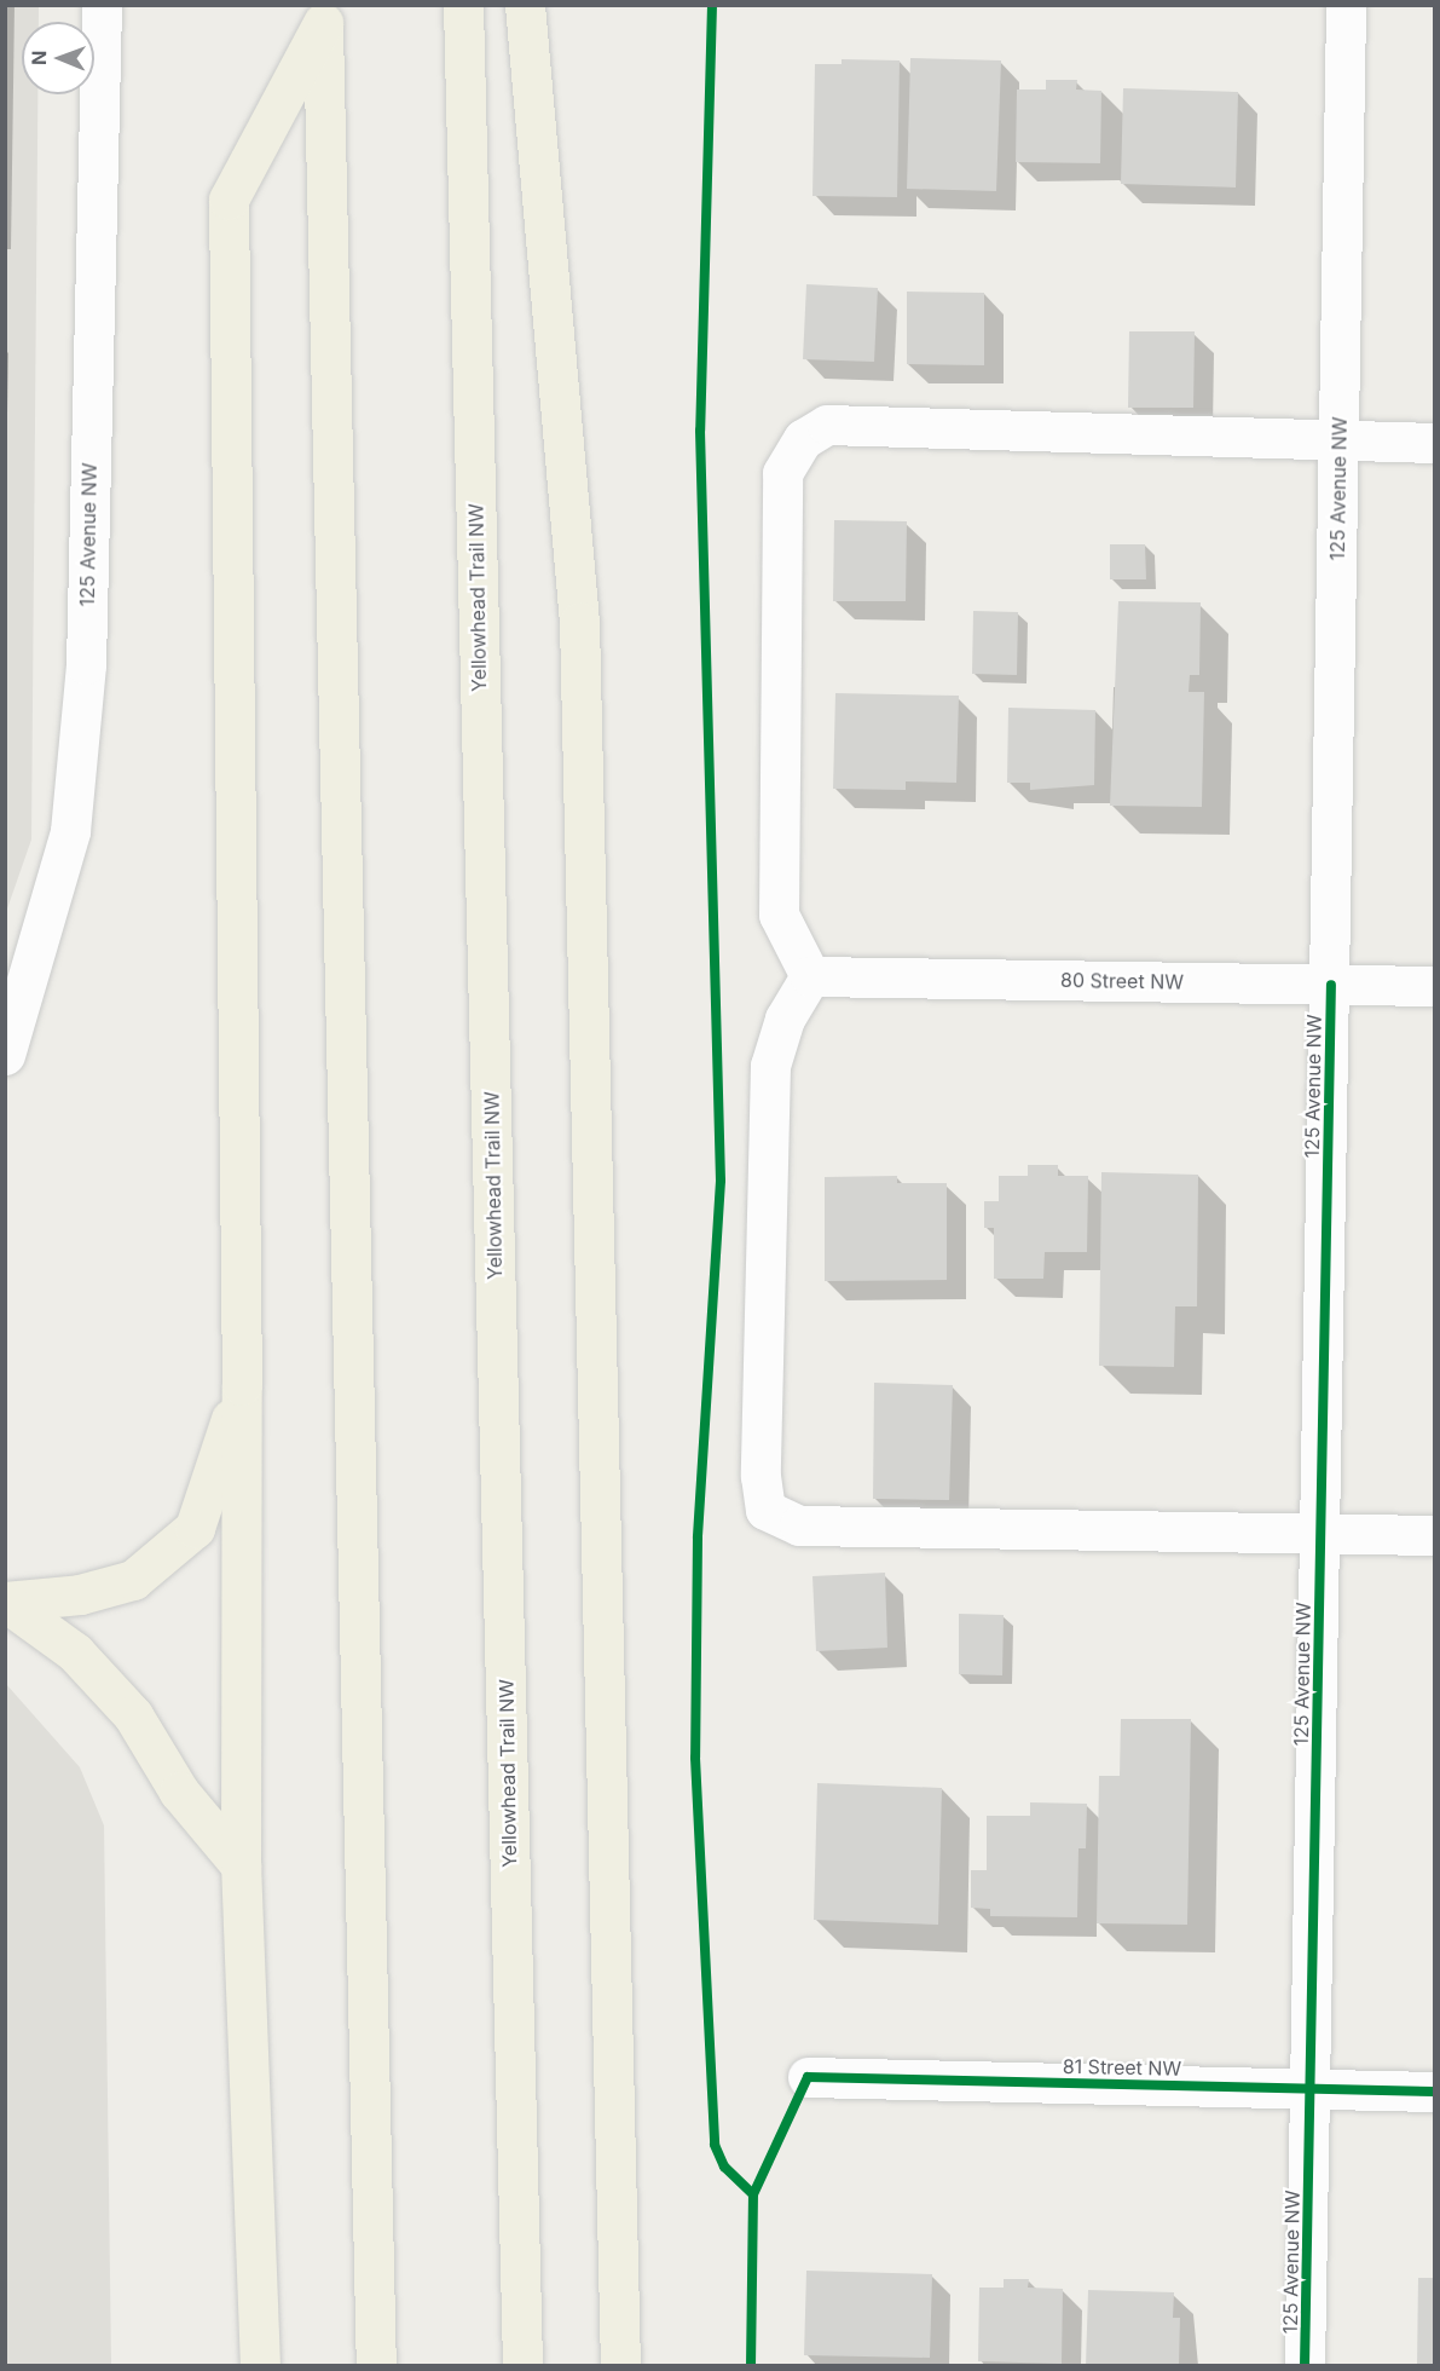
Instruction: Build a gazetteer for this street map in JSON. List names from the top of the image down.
{
  "streets": {
    "highway": ["Yellowhead Trail NW"],
    "street": ["125 Avenue NW", "80 Street NW", "81 Street NW"]
  },
  "crossings": [
    ["125 Avenue NW", "80 Street NW"],
    ["125 Avenue NW", "81 Street NW"]
  ],
  "north": "left"
}
